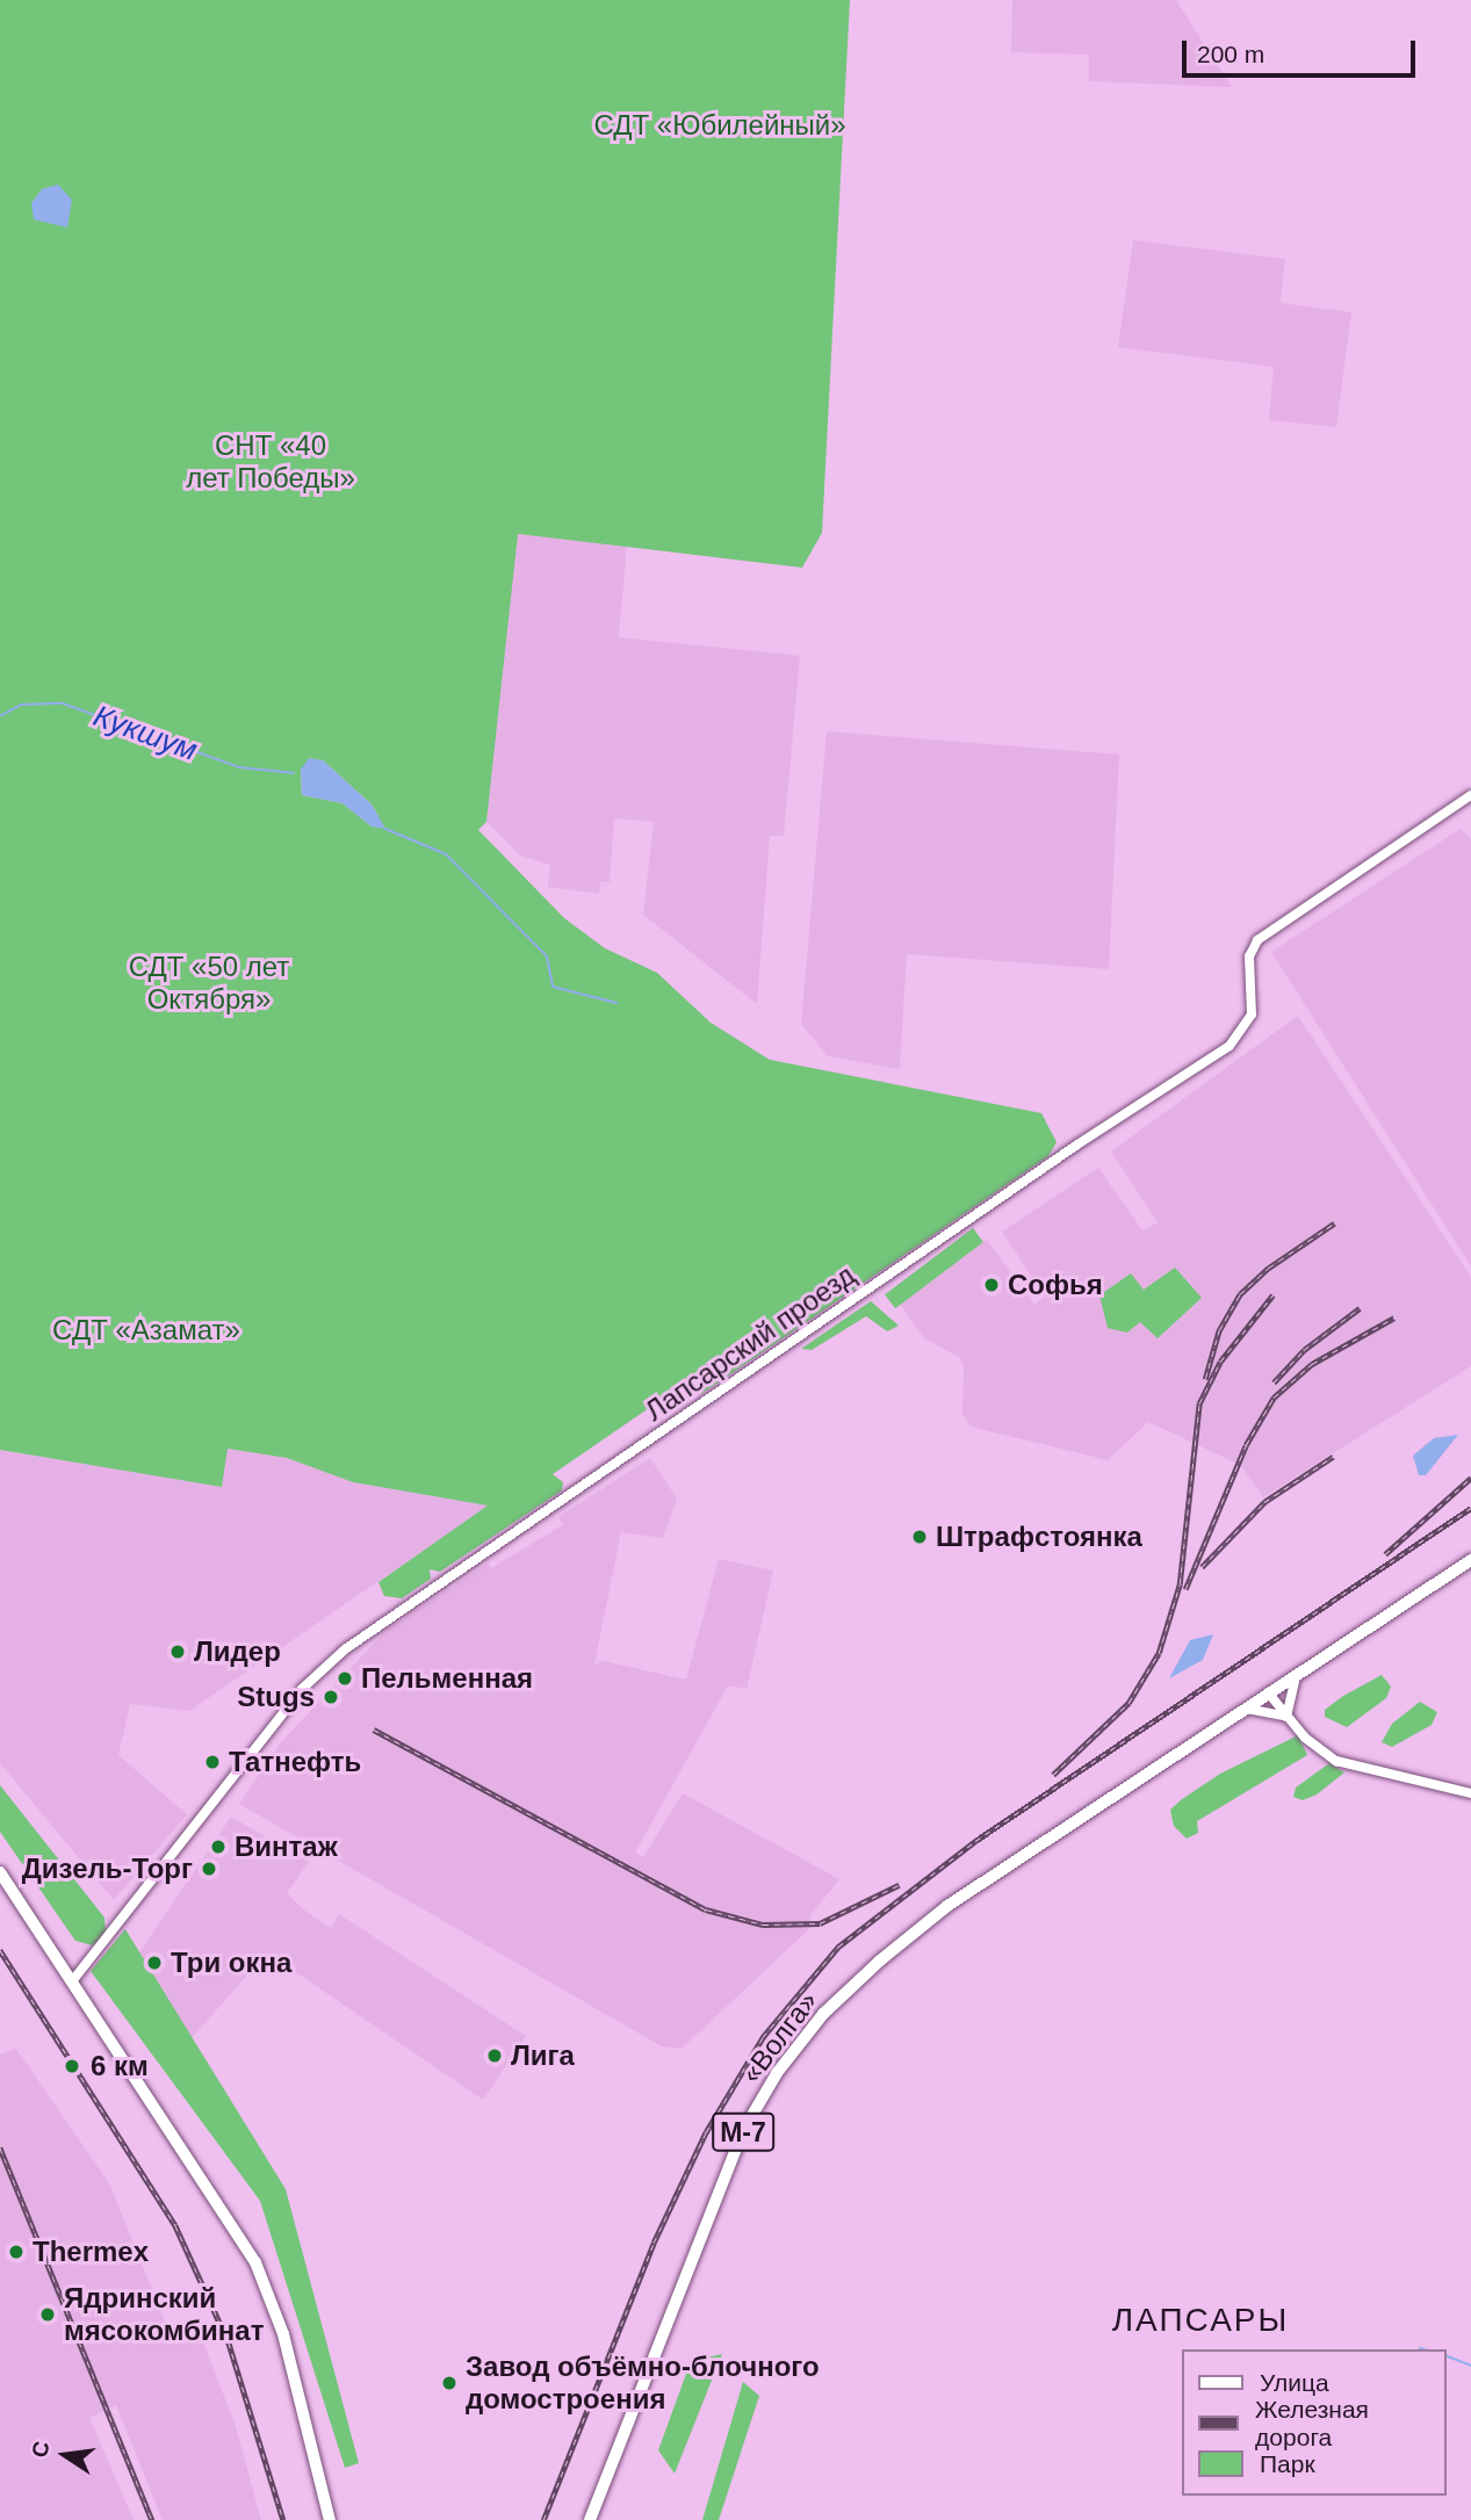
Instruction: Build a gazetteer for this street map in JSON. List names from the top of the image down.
{
  "streets": {
    "highway": ["«Волга»", "М-7"],
    "street": ["Лапсарский проезд"]
  },
  "districts": ["ЛАПСАРЫ"],
  "water": ["Кукшум"],
  "parks": [
    "СДТ «Юбилейный»",
    "СНТ «40 лет Победы»",
    "СДТ «50 лет Октября»",
    "СДТ «Азамат»"
  ],
  "places": [
    "Софья",
    "Штрафстоянка",
    "Лидер",
    "Пельменная",
    "Stugs",
    "Татнефть",
    "Винтаж",
    "Дизель-Торг",
    "Три окна",
    "Лига",
    "6 км",
    "Thermex",
    "Ядринский мясокомбинат",
    "Завод объёмно-блочного домостроения"
  ],
  "legend": ["Улица", "Железная дорога", "Парк"],
  "scale_bar": "200 m",
  "north": "left"
}
